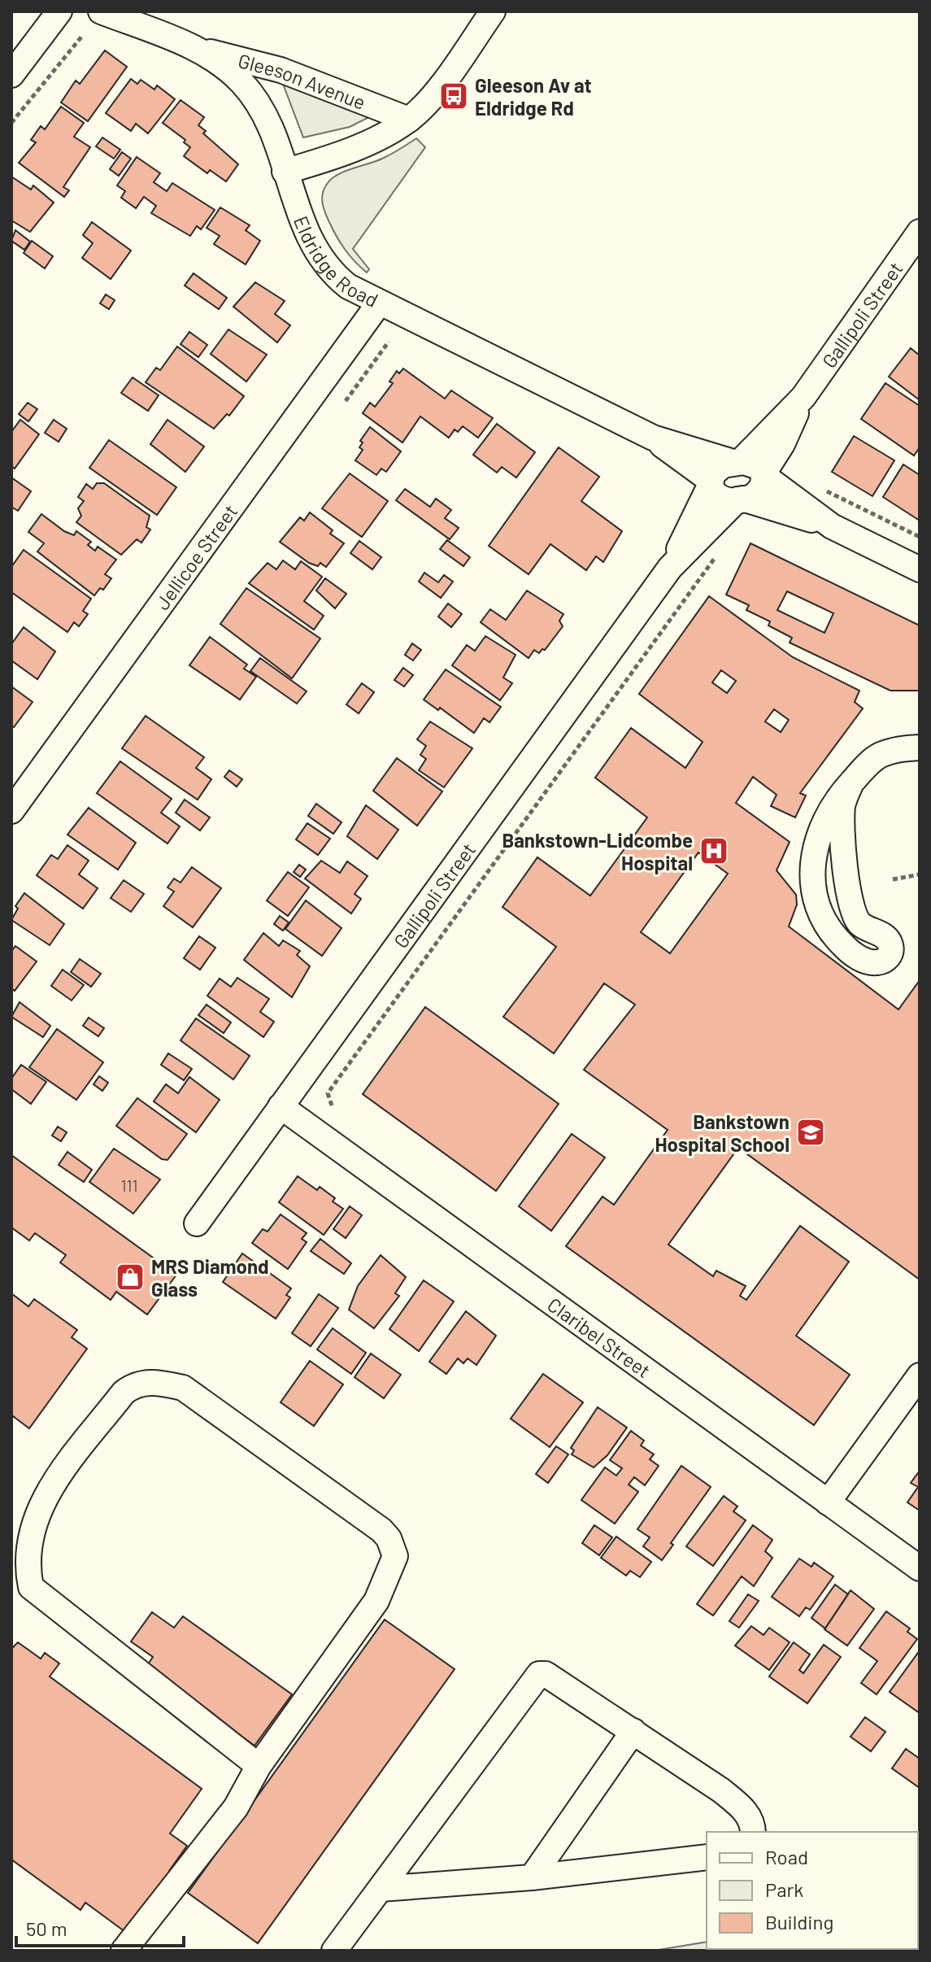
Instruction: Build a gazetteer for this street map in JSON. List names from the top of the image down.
{
  "streets": {
    "street": [
      "Gleeson Avenue",
      "Eldridge Road",
      "Gallipoli Street",
      "Jellicoe Street",
      "Claribel Street"
    ]
  },
  "crossings": [
    ["Gleeson Avenue", "Eldridge Road"],
    ["Eldridge Road", "Gallipoli Street"],
    ["Eldridge Road", "Jellicoe Street"],
    ["Gallipoli Street", "Claribel Street"]
  ],
  "places": {
    "bus stop": ["Gleeson Av at Eldridge Rd"],
    "hospital": ["Bankstown-Lidcombe Hospital"],
    "school or university": ["Bankstown Hospital School"],
    "shop": ["MRS Diamond Glass"]
  },
  "house_numbers": ["111"],
  "legend": ["Road", "Park", "Building"],
  "scale_bar": "50 m"
}
